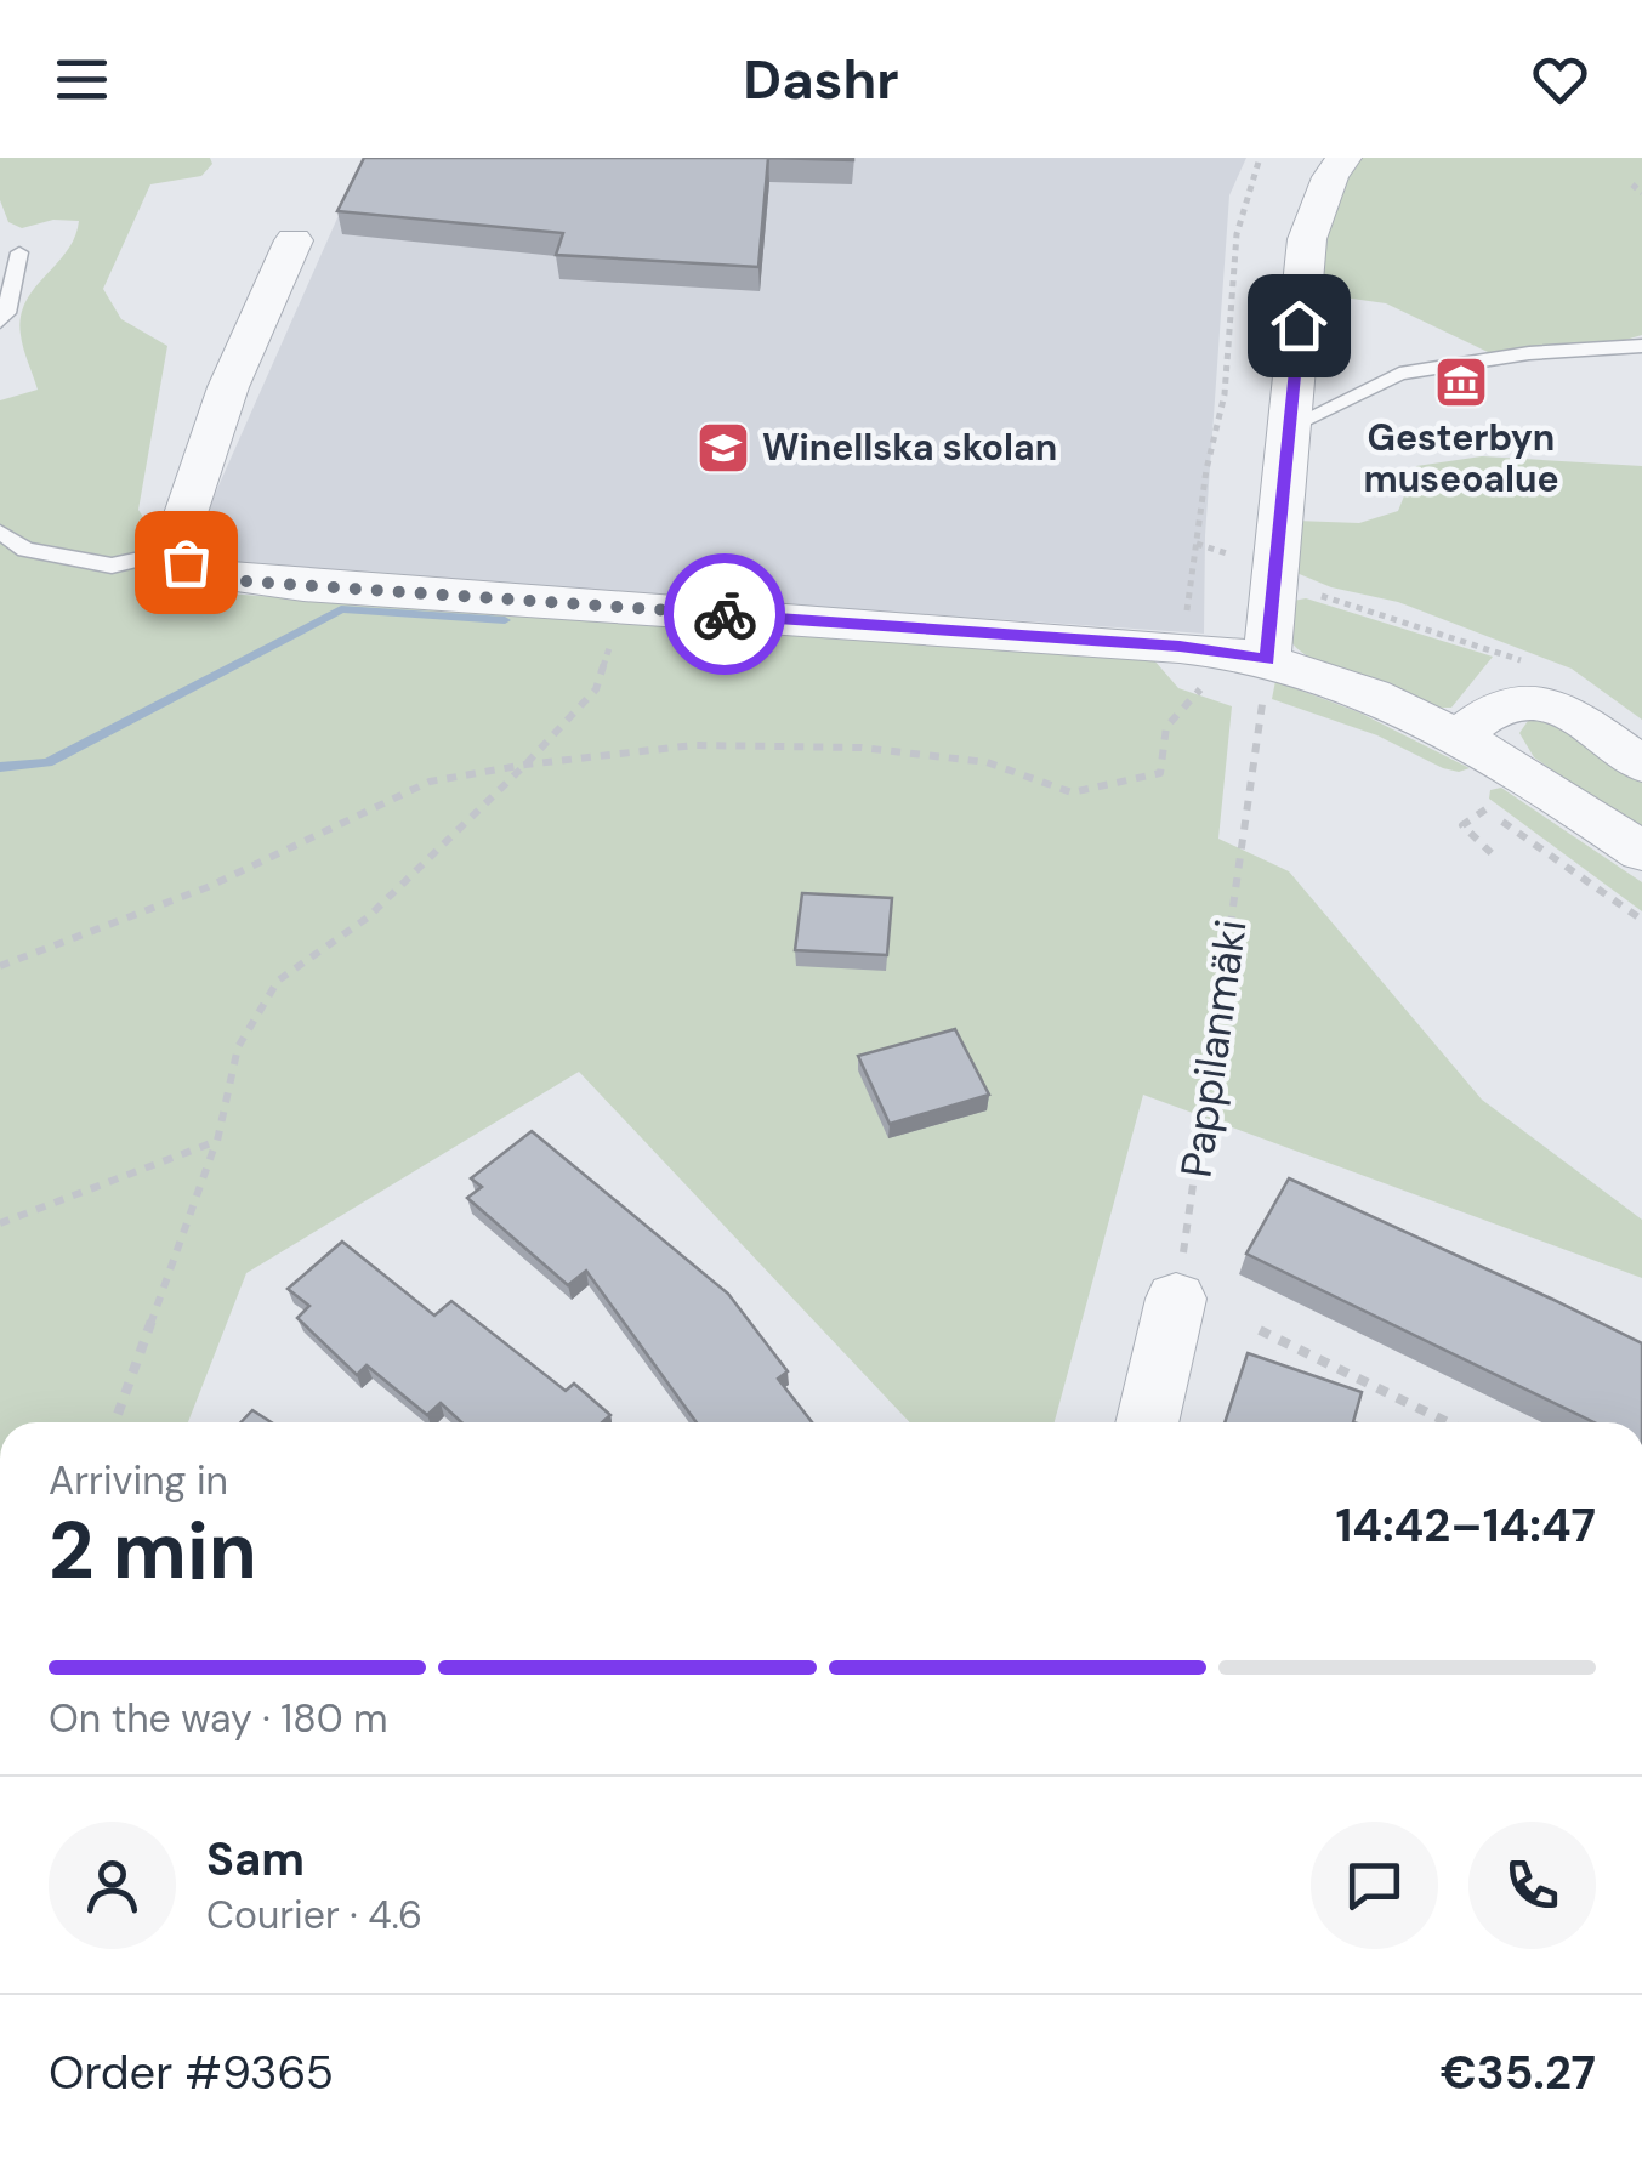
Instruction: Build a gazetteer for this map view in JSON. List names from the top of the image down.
{
  "streets": {
    "path": ["Pappilanmäki"]
  },
  "places": {
    "museum": ["Gesterbyn museoalue"],
    "school or university": ["Winellska skolan"]
  },
  "page": {
    "header": "Dashr",
    "heading": ["2 min", "Arriving in", "14:42–14:47"],
    "panel": [
      "Sam",
      "Courier · 4.6",
      "Order #9365",
      "€35.27"
    ],
    "bar": "On the way · 180 m"
  }
}
